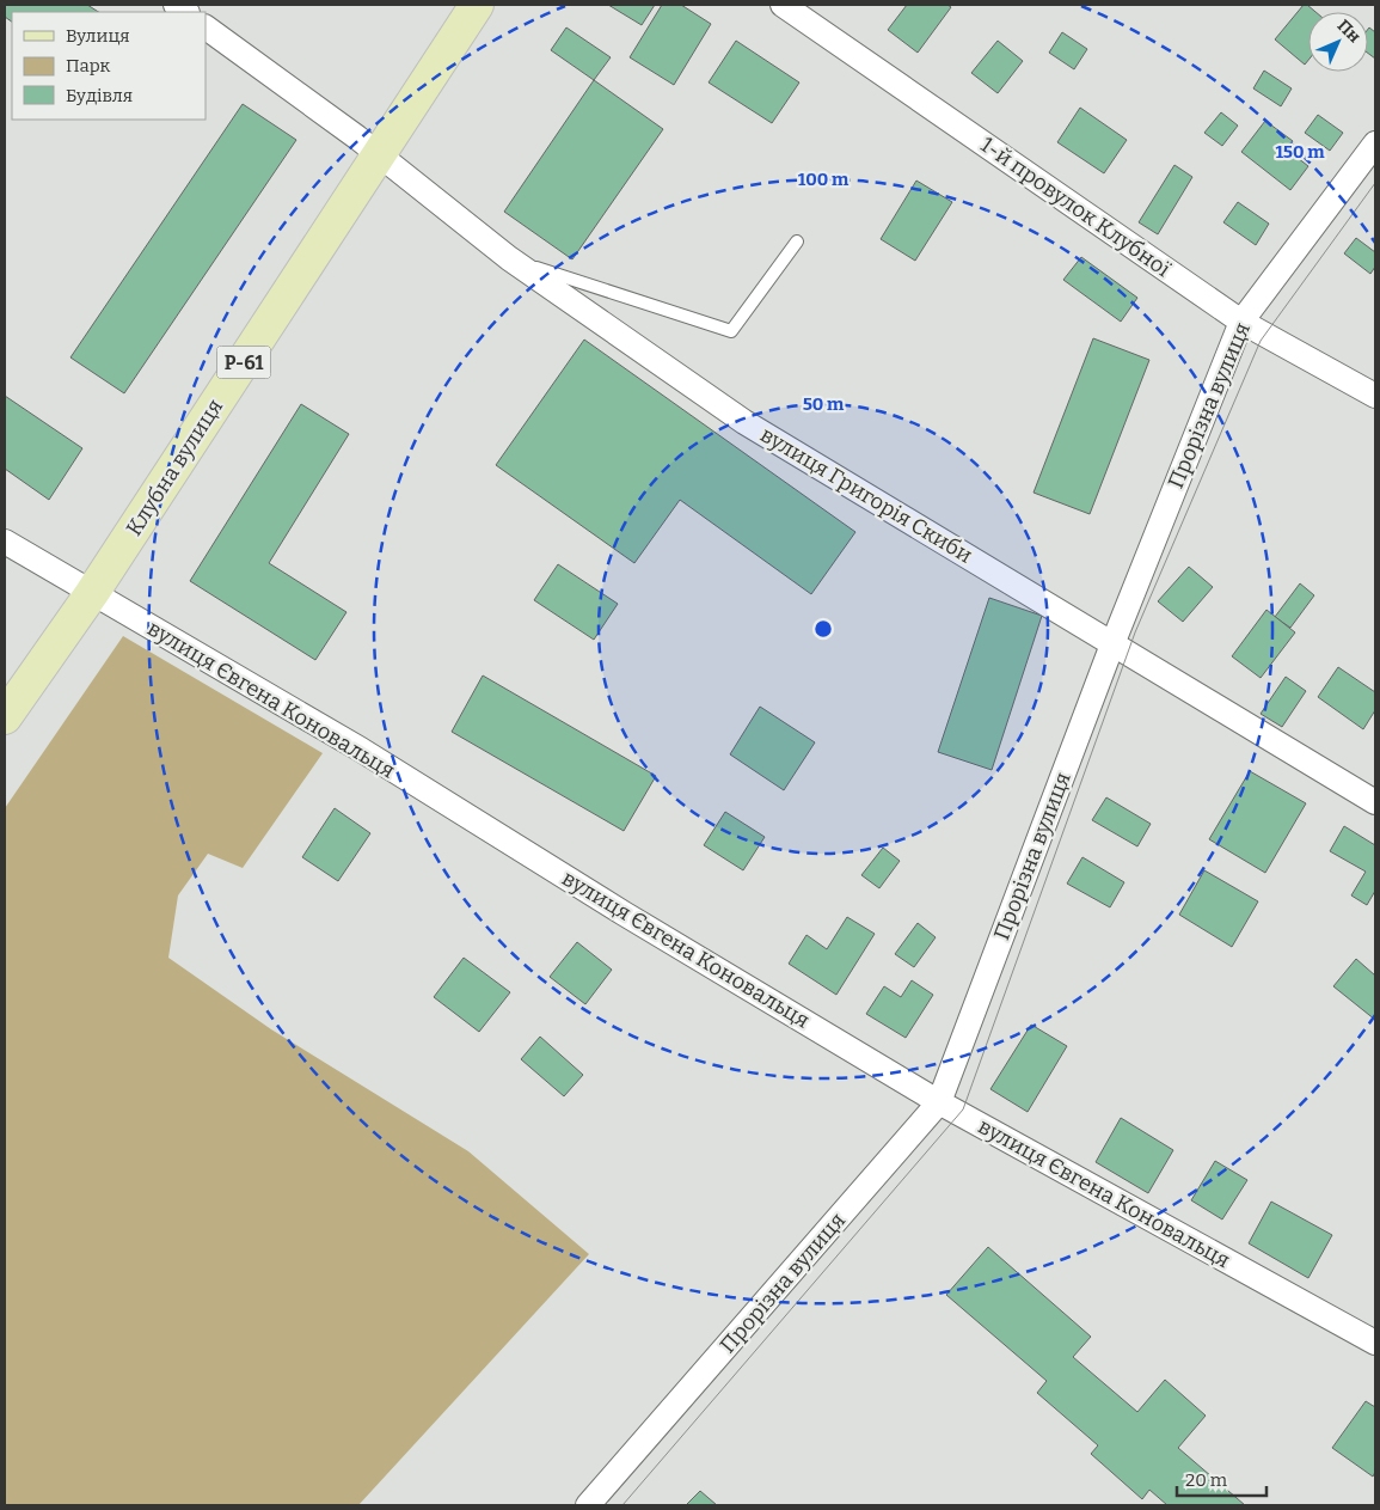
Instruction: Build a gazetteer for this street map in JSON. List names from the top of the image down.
{
  "streets": {
    "main road": ["Р-61", "Клубна вулиця"],
    "street": [
      "1-й провулок Клубної",
      "Прорізна вулиця",
      "вулиця Григорія Скиби",
      "вулиця Євгена Коновальця"
    ]
  },
  "crossings": [
    ["1-й провулок Клубної", "Прорізна вулиця"],
    ["Прорізна вулиця", "вулиця Григорія Скиби"],
    ["Прорізна вулиця", "вулиця Євгена Коновальця"],
    ["Клубна вулиця", "вулиця Григорія Скиби"],
    ["Клубна вулиця", "вулиця Євгена Коновальця"]
  ],
  "legend": ["Вулиця", "Парк", "Будівля"],
  "scale_bar": "20 m",
  "north": "top right",
  "rings": ["150 m", "100 m", "50 m"]
}
